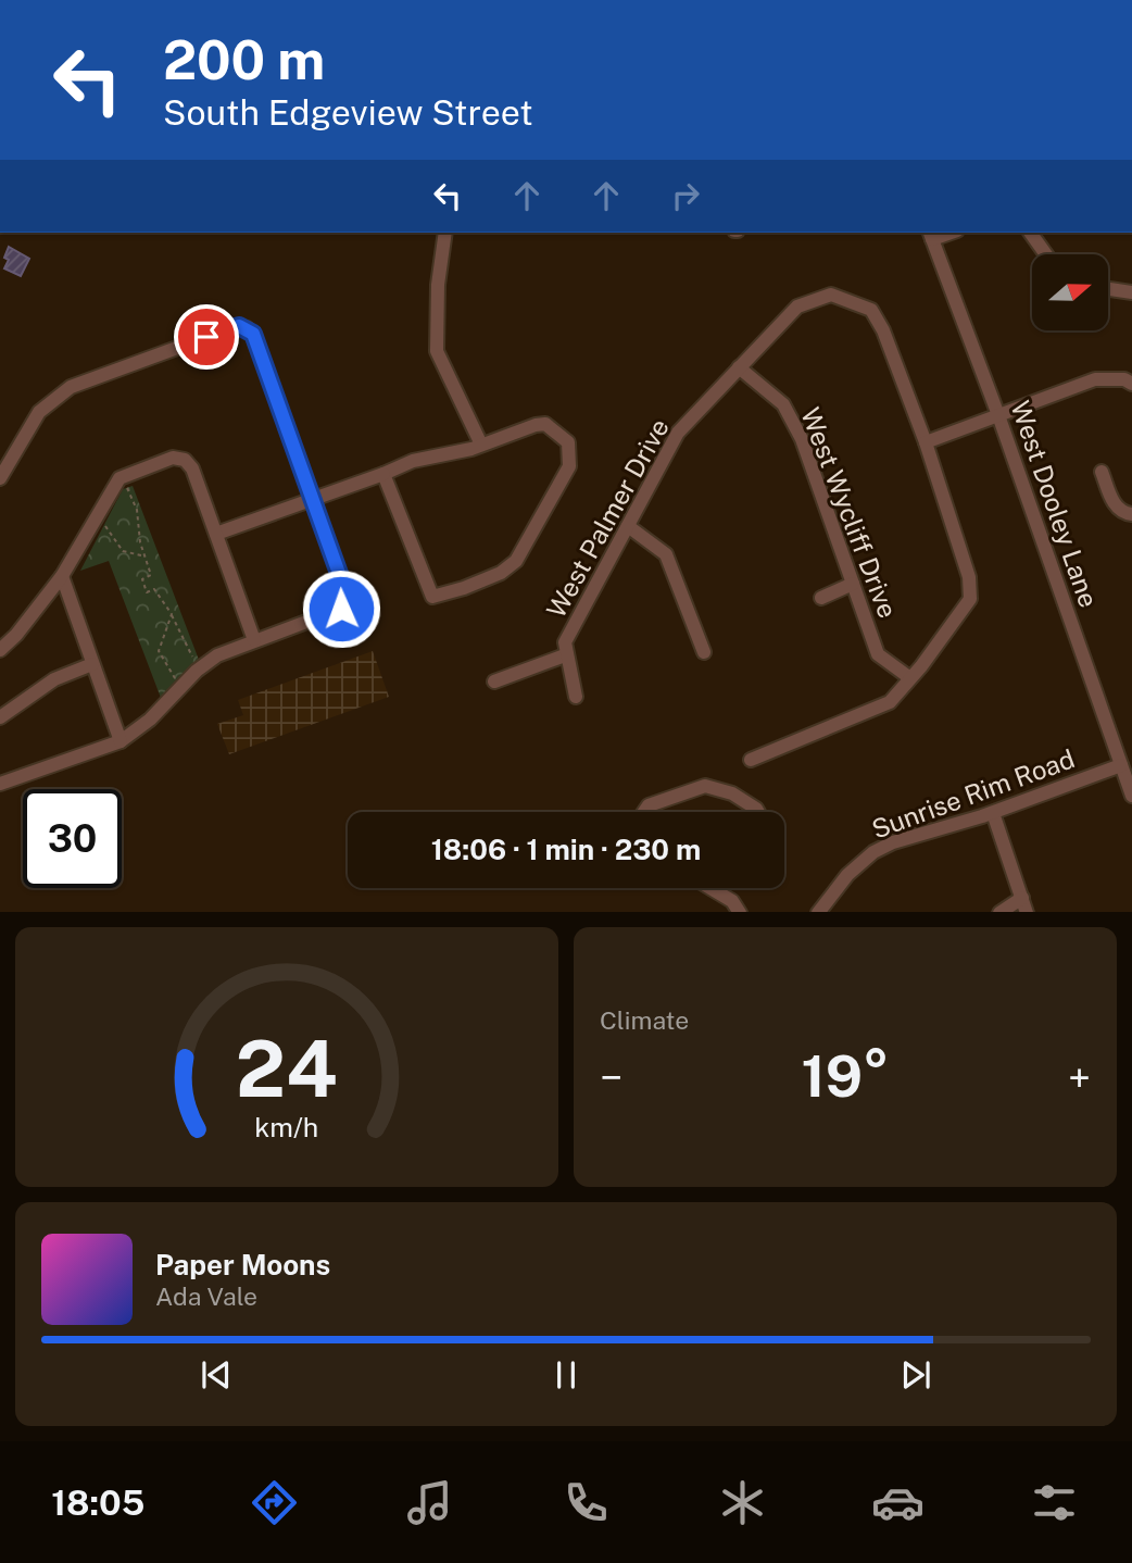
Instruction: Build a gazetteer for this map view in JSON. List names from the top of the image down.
{
  "streets": {
    "street": [
      "West Dooley Lane",
      "West Wycliff Drive",
      "West Palmer Drive",
      "Sunrise Rim Road"
    ]
  },
  "crossings": [
    ["West Dooley Lane", "Sunrise Rim Road"],
    ["West Wycliff Drive", "West Palmer Drive"]
  ],
  "north": "right",
  "page": {
    "turn": ["200 m", "South Edgeview Street"],
    "limit": "30",
    "trip": "18:06 · 1 min · 230 m",
    "tile": "Climate",
    "heat": ["−", "19°", "+"],
    "song": ["Paper Moons", "Ada Vale"],
    "tabs": "18:05",
    "gauge": ["24", "km/h"]
  }
}
